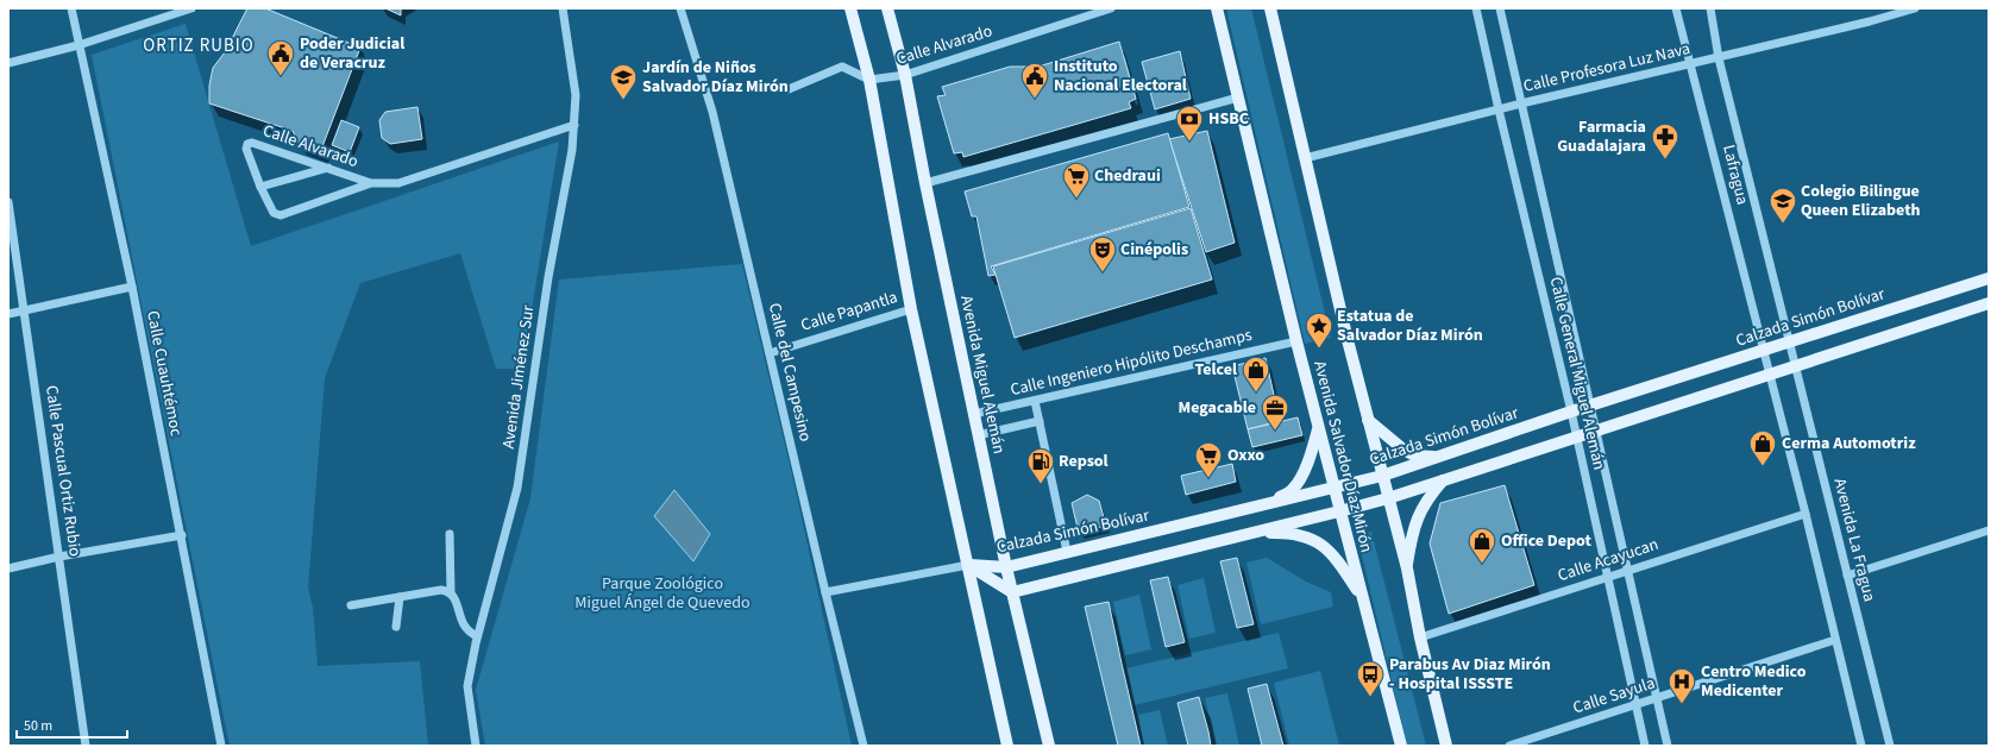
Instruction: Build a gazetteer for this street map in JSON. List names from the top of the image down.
{
  "streets": {
    "main road": ["Calzada Simón Bolívar", "Avenida Miguel Alemán", "Avenida Salvador Díaz Mirón"],
    "street": [
      "Calle Alvarado",
      "Calle Profesora Luz Nava",
      "Lafragua",
      "Calle Papantla",
      "Calle Ingeniero Hipólito Deschamps",
      "Calle del Campesino",
      "Calle Cuauhtémoc",
      "Calle General Miguel Alemán",
      "Avenida Jiménez Sur",
      "Calle Pascual Ortiz Rubio",
      "Avenida La Fragua",
      "Calle Acayucan",
      "Calle Sayula"
    ]
  },
  "crossings": [
    ["Calle Alvarado", "Avenida Miguel Alemán"],
    ["Calle Alvarado", "Avenida Jiménez Sur"],
    ["Calle Profesora Luz Nava", "Lafragua"],
    ["Calle Profesora Luz Nava", "Calle General Miguel Alemán"],
    ["Calle Profesora Luz Nava", "Avenida Salvador Díaz Mirón"],
    ["Lafragua", "Calzada Simón Bolívar"],
    ["Lafragua", "Avenida La Fragua"],
    ["Calle Papantla", "Calle del Campesino"],
    ["Calzada Simón Bolívar", "Calle General Miguel Alemán"],
    ["Calzada Simón Bolívar", "Avenida Miguel Alemán"],
    ["Calzada Simón Bolívar", "Avenida Salvador Díaz Mirón"],
    ["Calzada Simón Bolívar", "Avenida La Fragua"],
    ["Calle Ingeniero Hipólito Deschamps", "Avenida Miguel Alemán"],
    ["Calle Ingeniero Hipólito Deschamps", "Avenida Salvador Díaz Mirón"],
    ["Calle General Miguel Alemán", "Calle Acayucan"],
    ["Calle General Miguel Alemán", "Calle Sayula"],
    ["Avenida Salvador Díaz Mirón", "Calle Acayucan"]
  ],
  "districts": ["ORTIZ RUBIO"],
  "parks": ["Parque Zoológico Miguel Ángel de Quevedo"],
  "places": {
    "public building": ["Poder Judicial de Veracruz", "Instituto Nacional Electoral"],
    "school or university": ["Jardín de Niños Salvador Díaz Mirón", "Colegio Bilingue Queen Elizabeth"],
    "bank": ["HSBC"],
    "pharmacy": ["Farmacia Guadalajara"],
    "supermarket": ["Chedraui", "Oxxo"],
    "theatre": ["Cinépolis"],
    "place": ["Estatua de Salvador Díaz Mirón"],
    "shop": ["Telcel", "Cerma Automotriz", "Office Depot"],
    "office": ["Megacable"],
    "fuel station": ["Repsol"],
    "bus stop": ["Parabus Av Diaz Mirón - Hospital ISSSTE"],
    "hospital": ["Centro Medico Medicenter"]
  },
  "scale_bar": "50 m"
}
